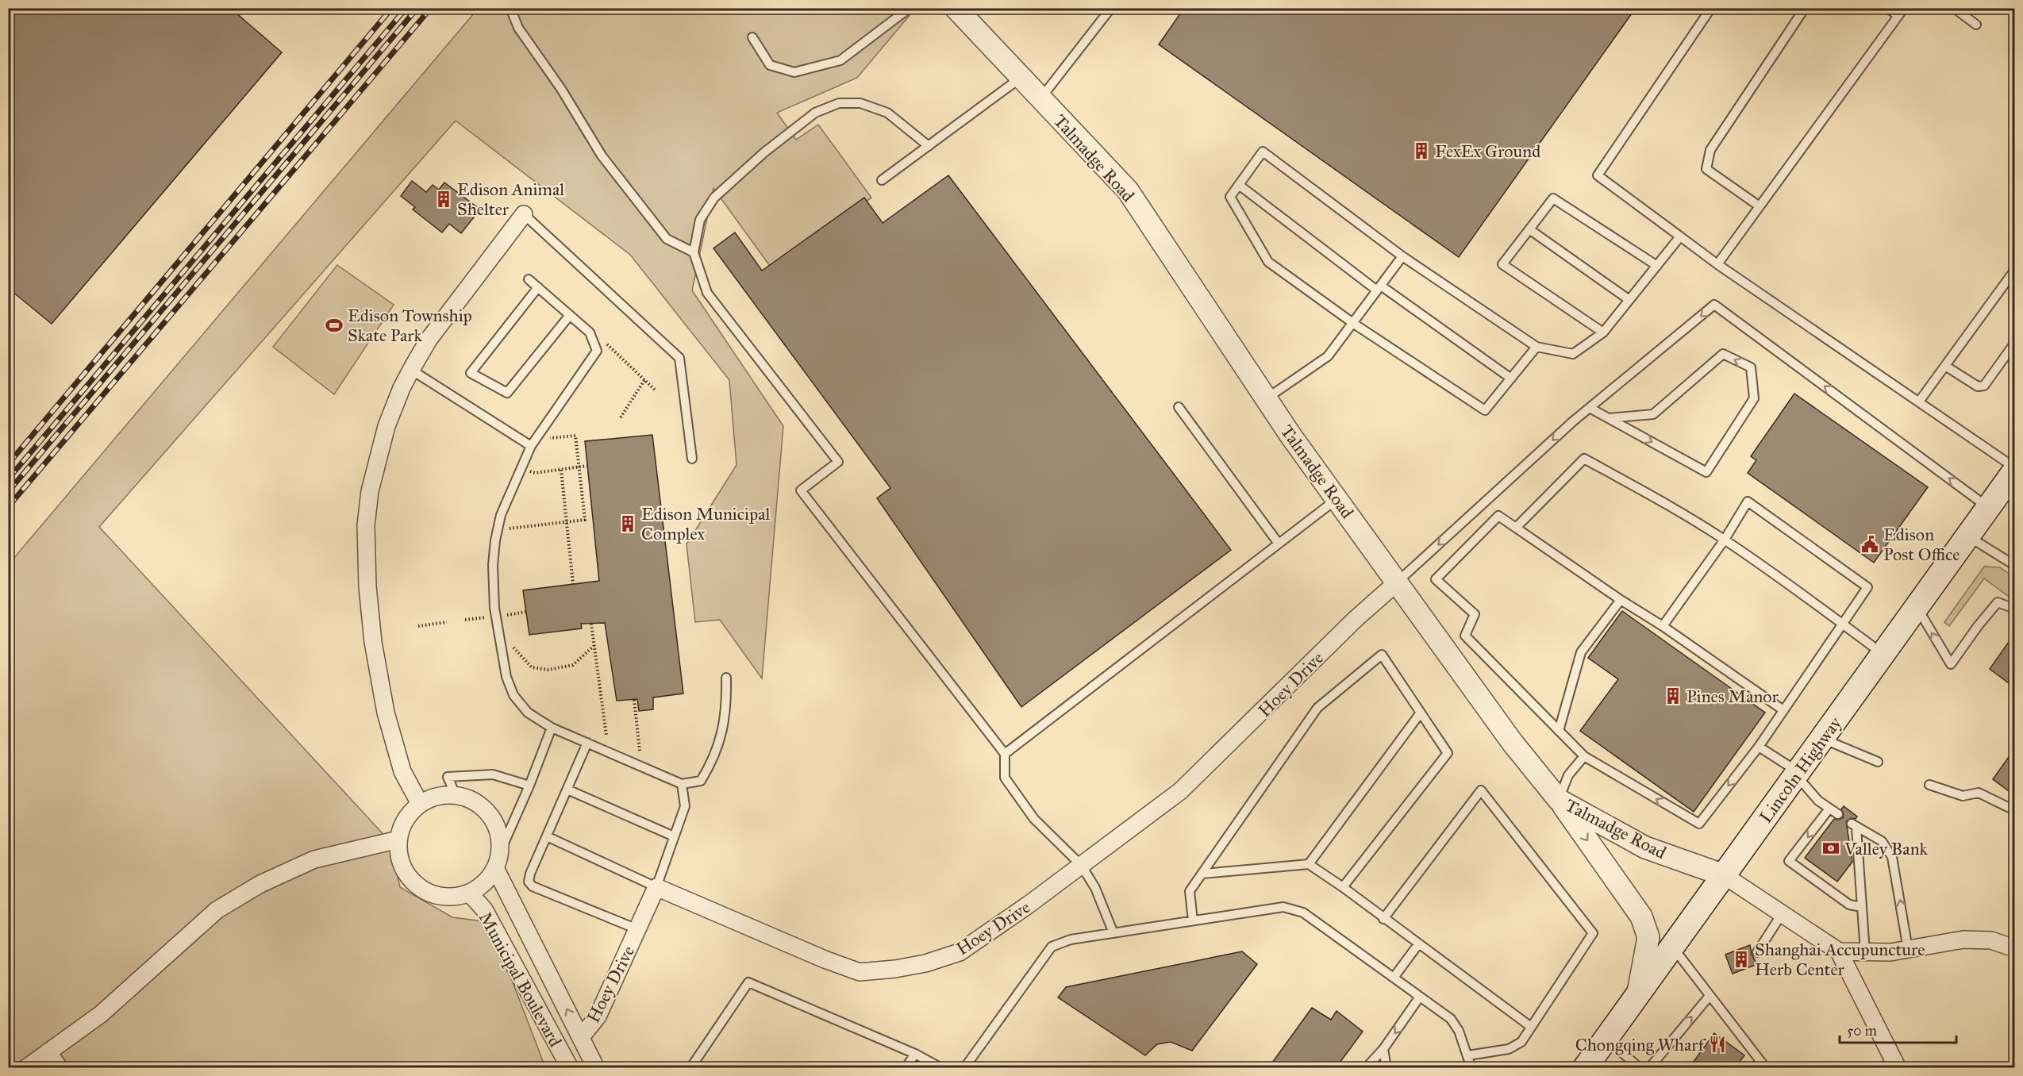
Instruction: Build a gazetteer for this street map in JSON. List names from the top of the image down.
{
  "streets": {
    "main road": ["Lincoln Highway"],
    "street": ["Talmadge Road", "Hoey Drive", "Municipal Boulevard"]
  },
  "crossings": [
    ["Talmadge Road", "Hoey Drive"],
    ["Talmadge Road", "Lincoln Highway"],
    ["Hoey Drive", "Municipal Boulevard"]
  ],
  "places": {
    "building": [
      "FexEx Ground",
      "Edison Animal Shelter",
      "Edison Municipal Complex",
      "Pines Manor",
      "Shanghai Accupuncture Herb Center"
    ],
    "sports": ["Edison Township Skate Park"],
    "public building": ["Edison Post Office"],
    "bank": ["Valley Bank"],
    "restaurant": ["Chongqing Wharf"]
  },
  "scale_bar": "50 m"
}
